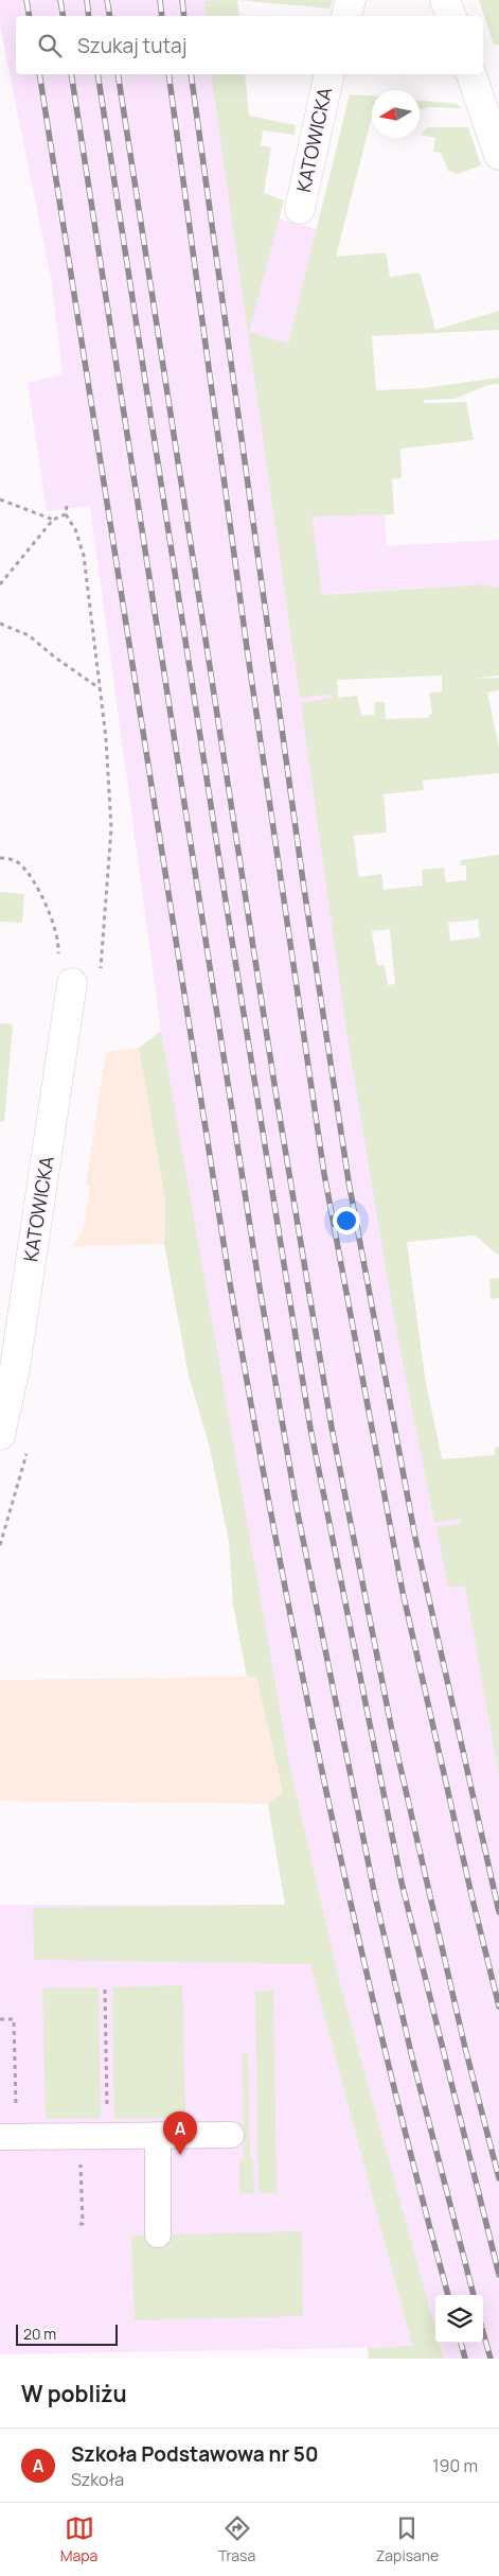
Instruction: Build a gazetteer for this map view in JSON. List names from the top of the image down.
{
  "streets": {
    "street": ["KATOWICKA"]
  },
  "scale_bar": "20 m",
  "north": "left",
  "page": {
    "search": "Szukaj tutaj",
    "pins": "A",
    "scale": "20 m",
    "heading": "W pobliżu",
    "list": [
      {
        "mark": "A",
        "name": "Szkoła Podstawowa nr 50",
        "note": "Szkoła",
        "value": "190 m"
      }
    ],
    "nav": ["Mapa", "Trasa", "Zapisane"]
  }
}
